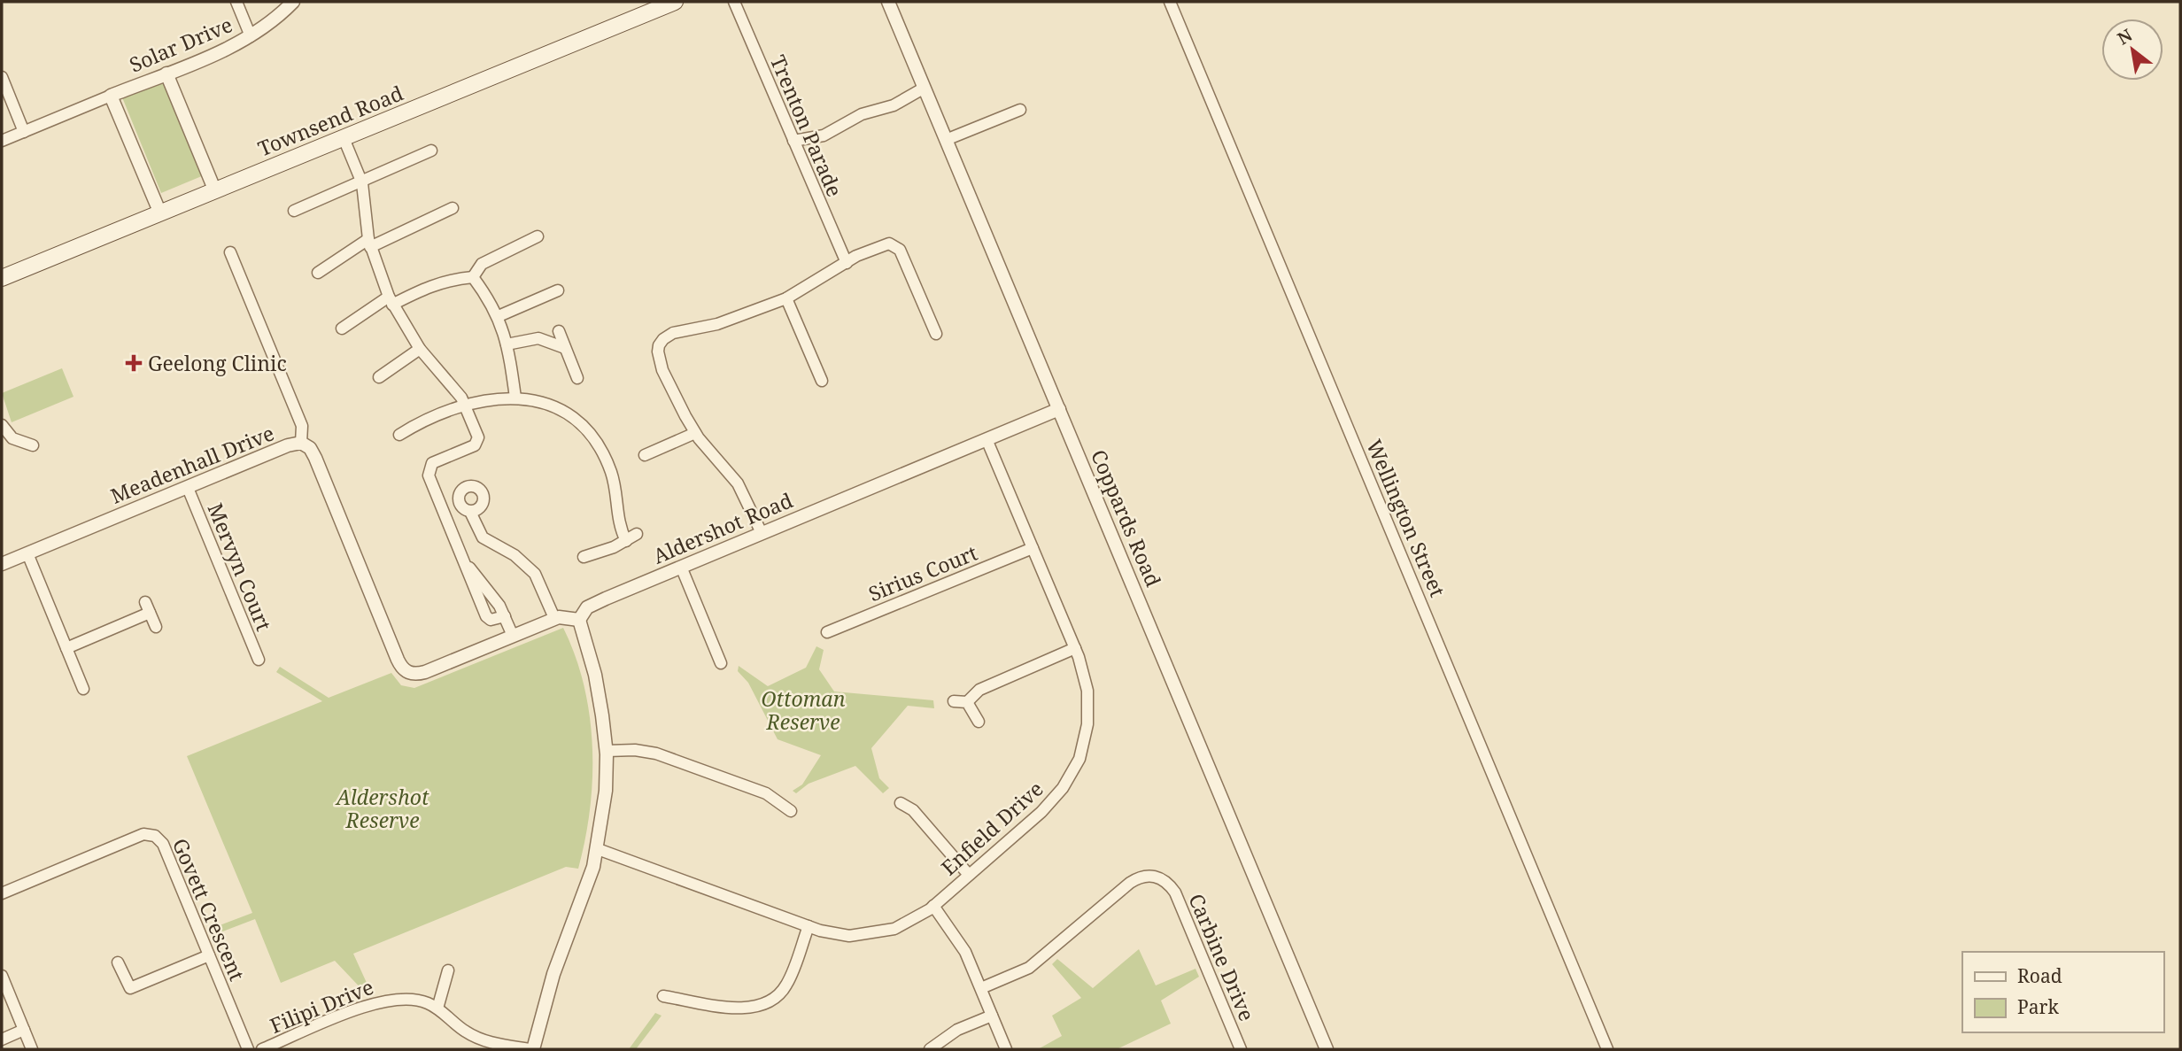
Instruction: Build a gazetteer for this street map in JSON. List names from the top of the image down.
{
  "streets": {
    "main road": ["Townsend Road"],
    "street": [
      "Solar Drive",
      "Trenton Parade",
      "Meadenhall Drive",
      "Coppards Road",
      "Wellington Street",
      "Aldershot Road",
      "Mervyn Court",
      "Sirius Court",
      "Enfield Drive",
      "Govett Crescent",
      "Carbine Drive",
      "Filipi Drive"
    ]
  },
  "crossings": [
    ["Meadenhall Drive", "Mervyn Court"],
    ["Coppards Road", "Aldershot Road"],
    ["Aldershot Road", "Enfield Drive"],
    ["Sirius Court", "Enfield Drive"]
  ],
  "parks": ["Ottoman Reserve", "Aldershot Reserve"],
  "places": {
    "health": ["Geelong Clinic"]
  },
  "legend": ["Road", "Park"],
  "north": "top left"
}
